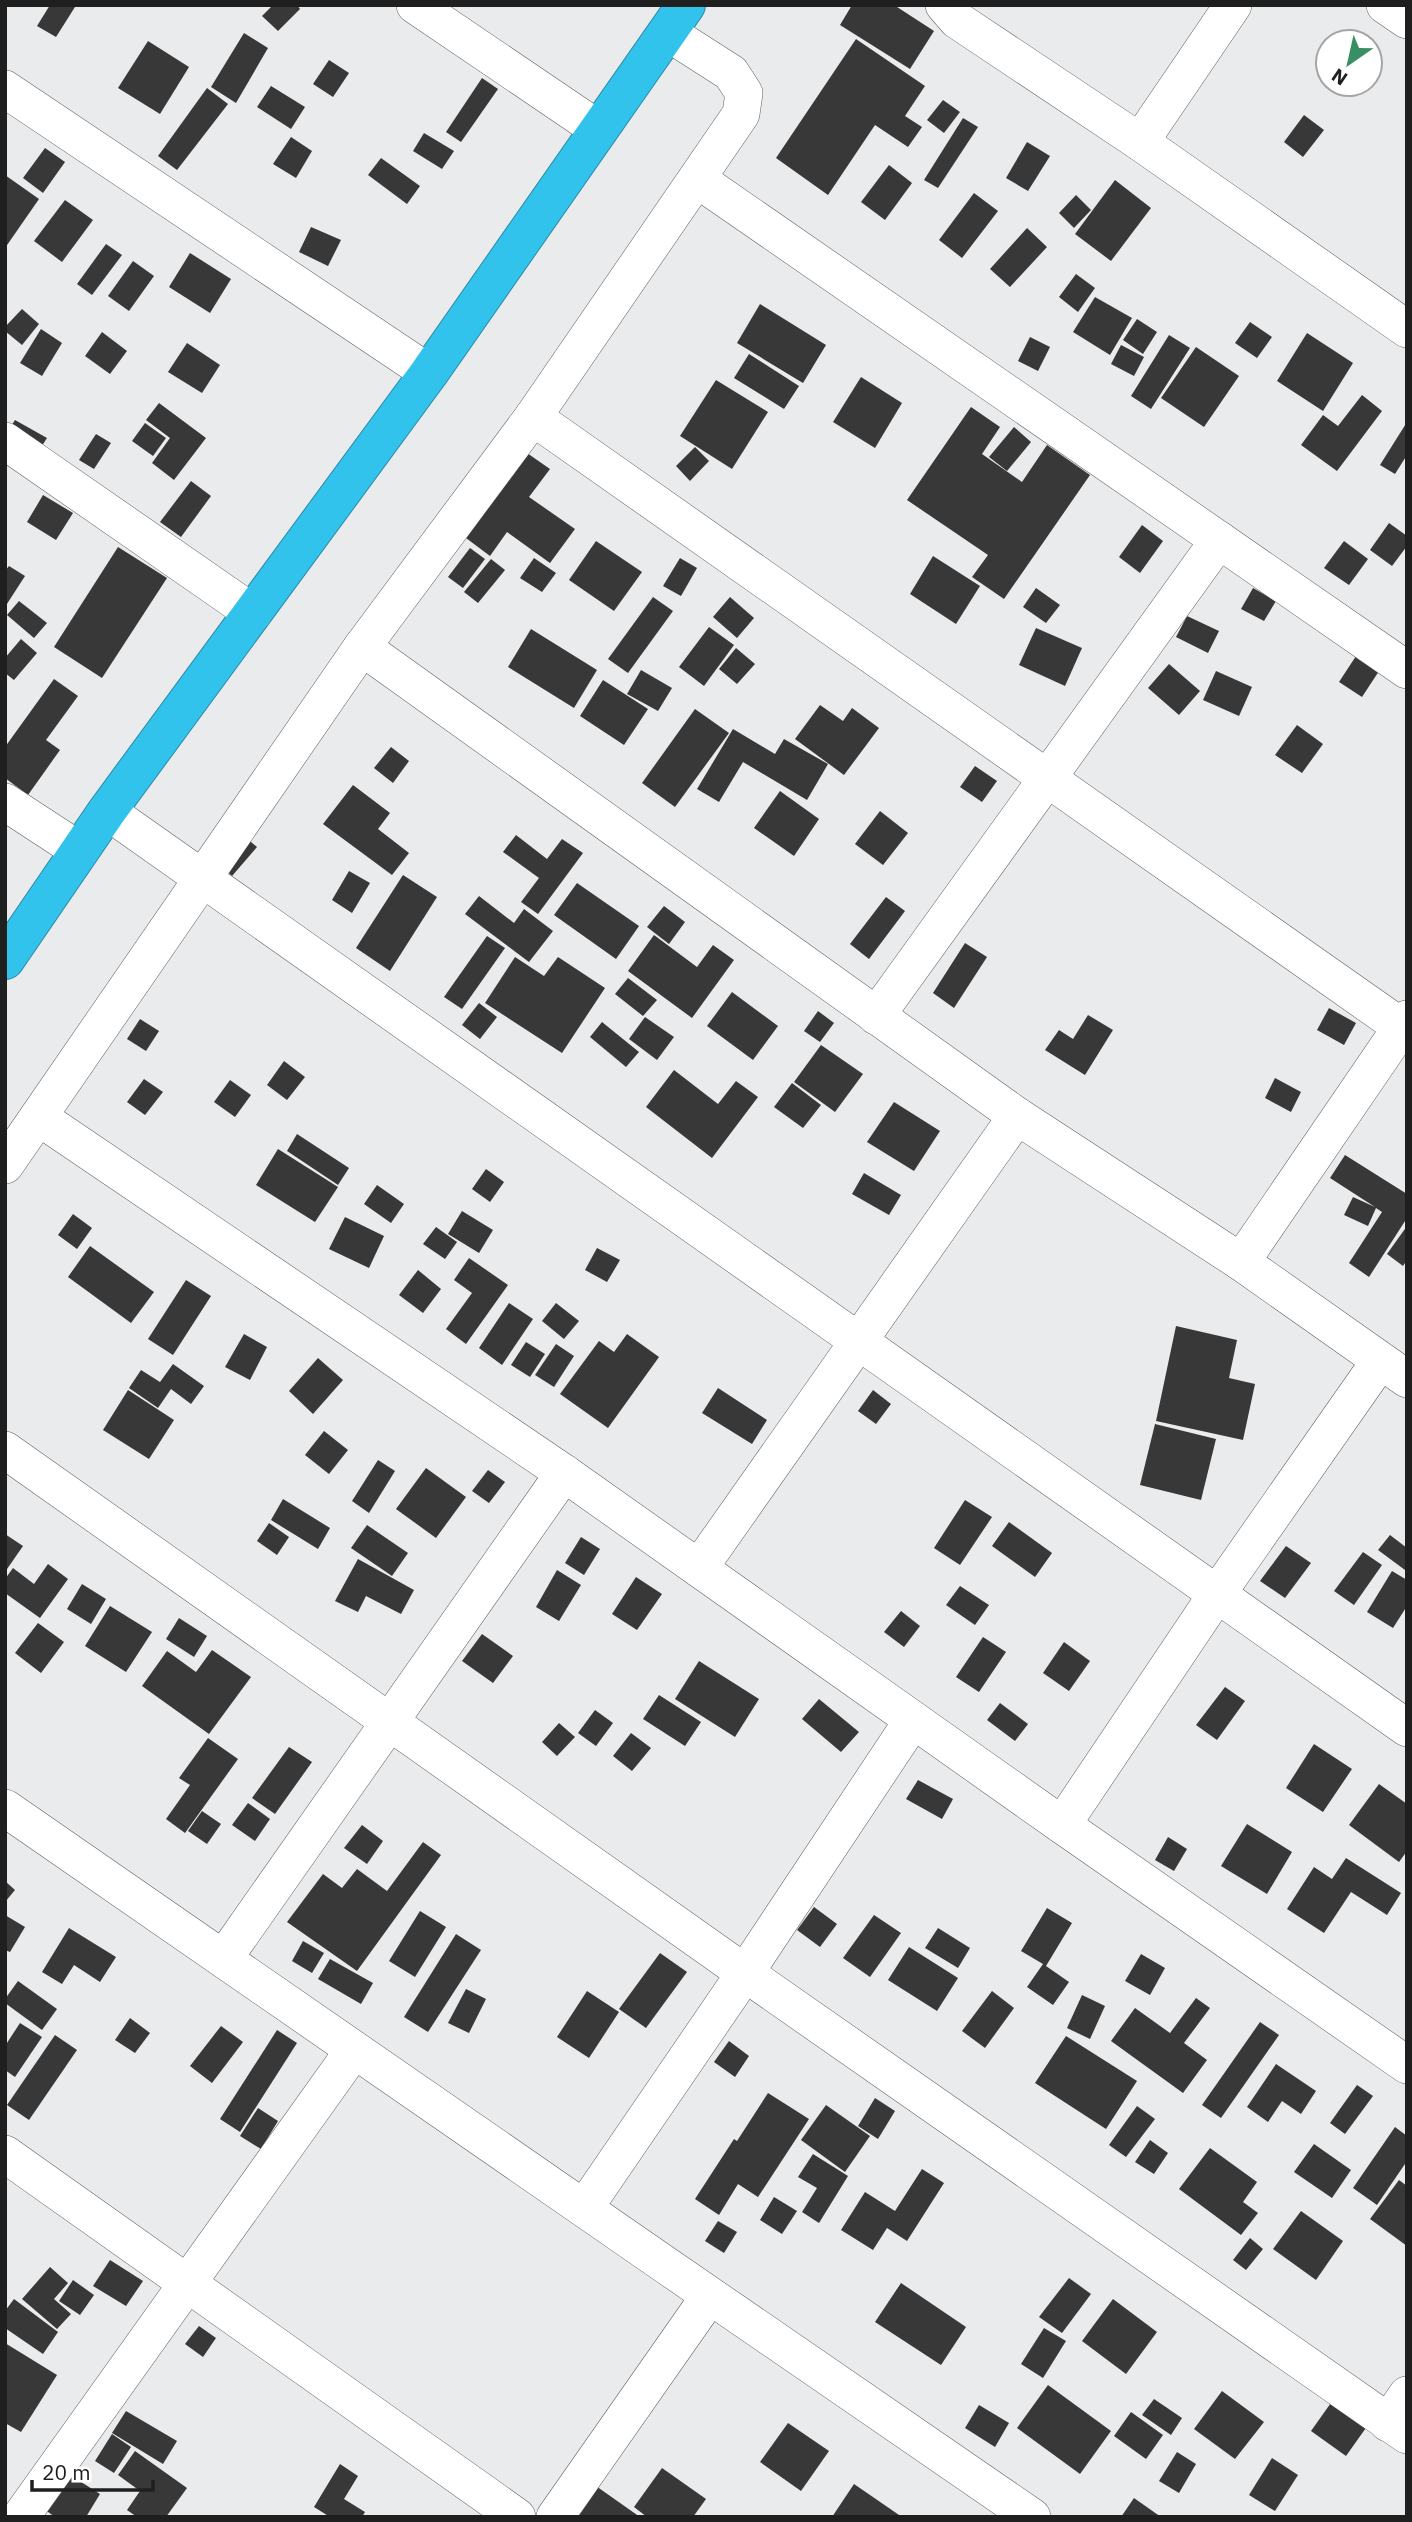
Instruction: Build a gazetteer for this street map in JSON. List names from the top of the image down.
{
  "scale_bar": "20 m",
  "north": "bottom left"
}
